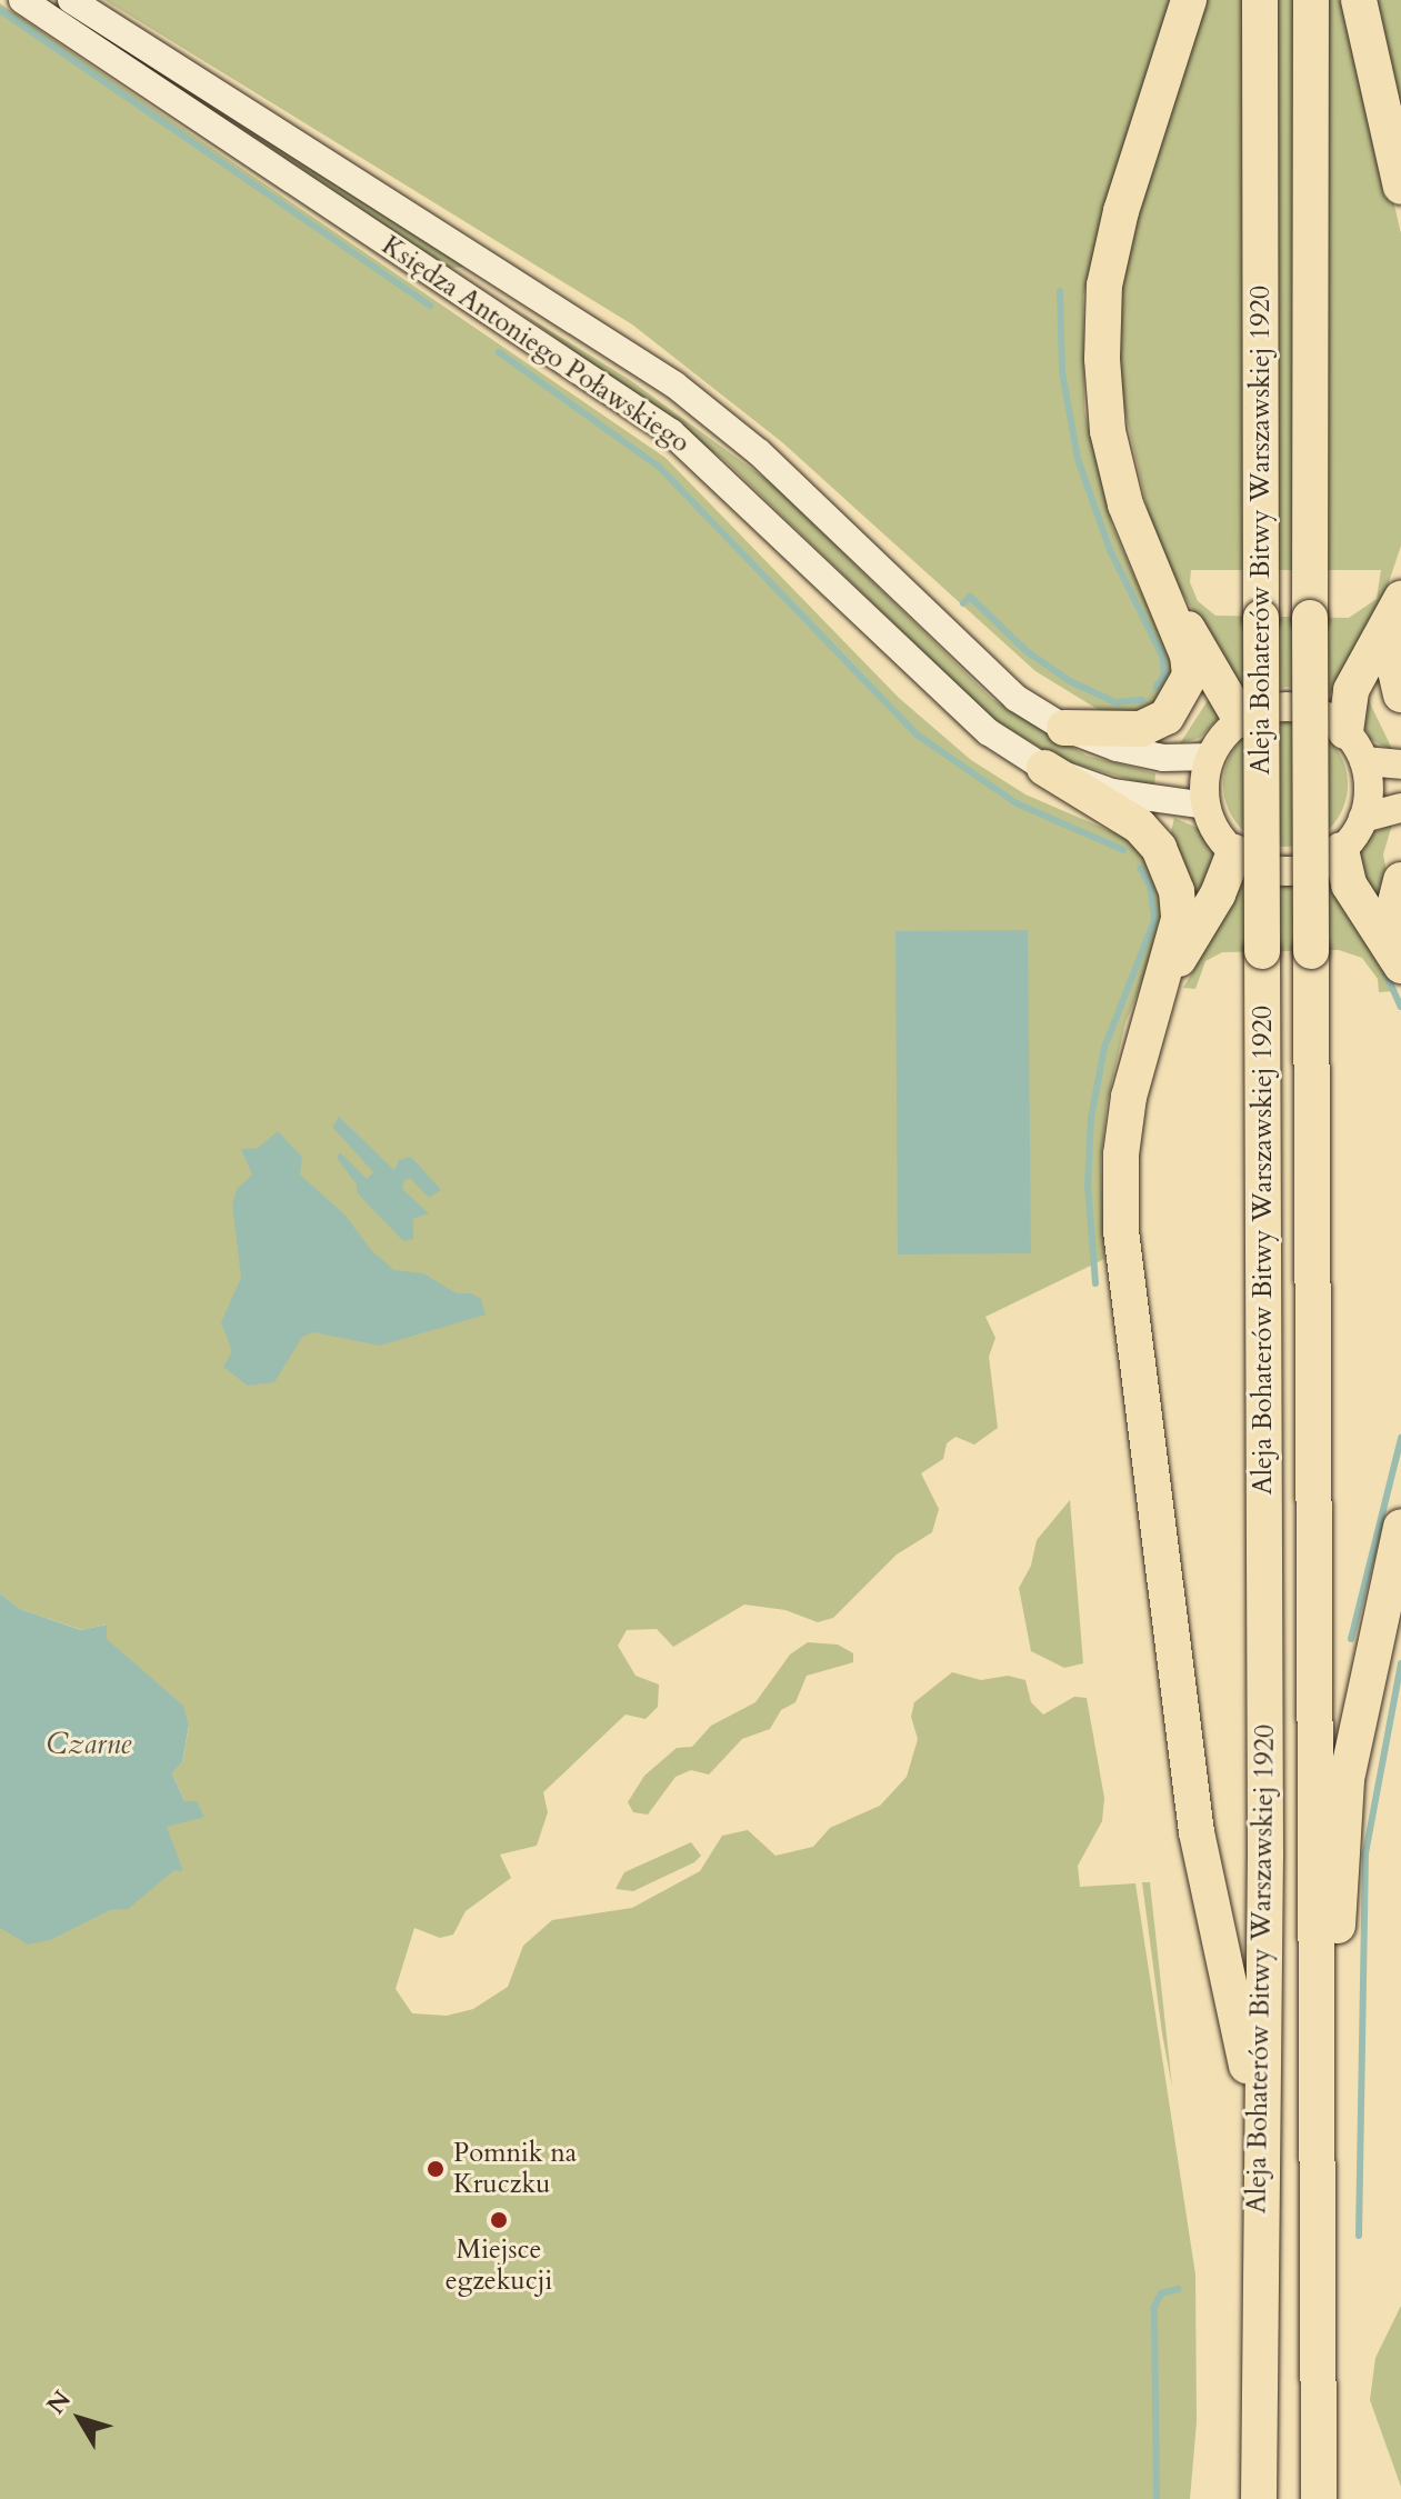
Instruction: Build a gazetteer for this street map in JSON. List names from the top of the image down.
{
  "streets": {
    "highway": ["Aleja Bohaterów Bitwy Warszawskiej 1920"],
    "main road": ["Księdza Antoniego Poławskiego"]
  },
  "water": ["Czarne"],
  "places": ["Pomnik na Kruczku", "Miejsce egzekucji"],
  "north": "top left"
}
